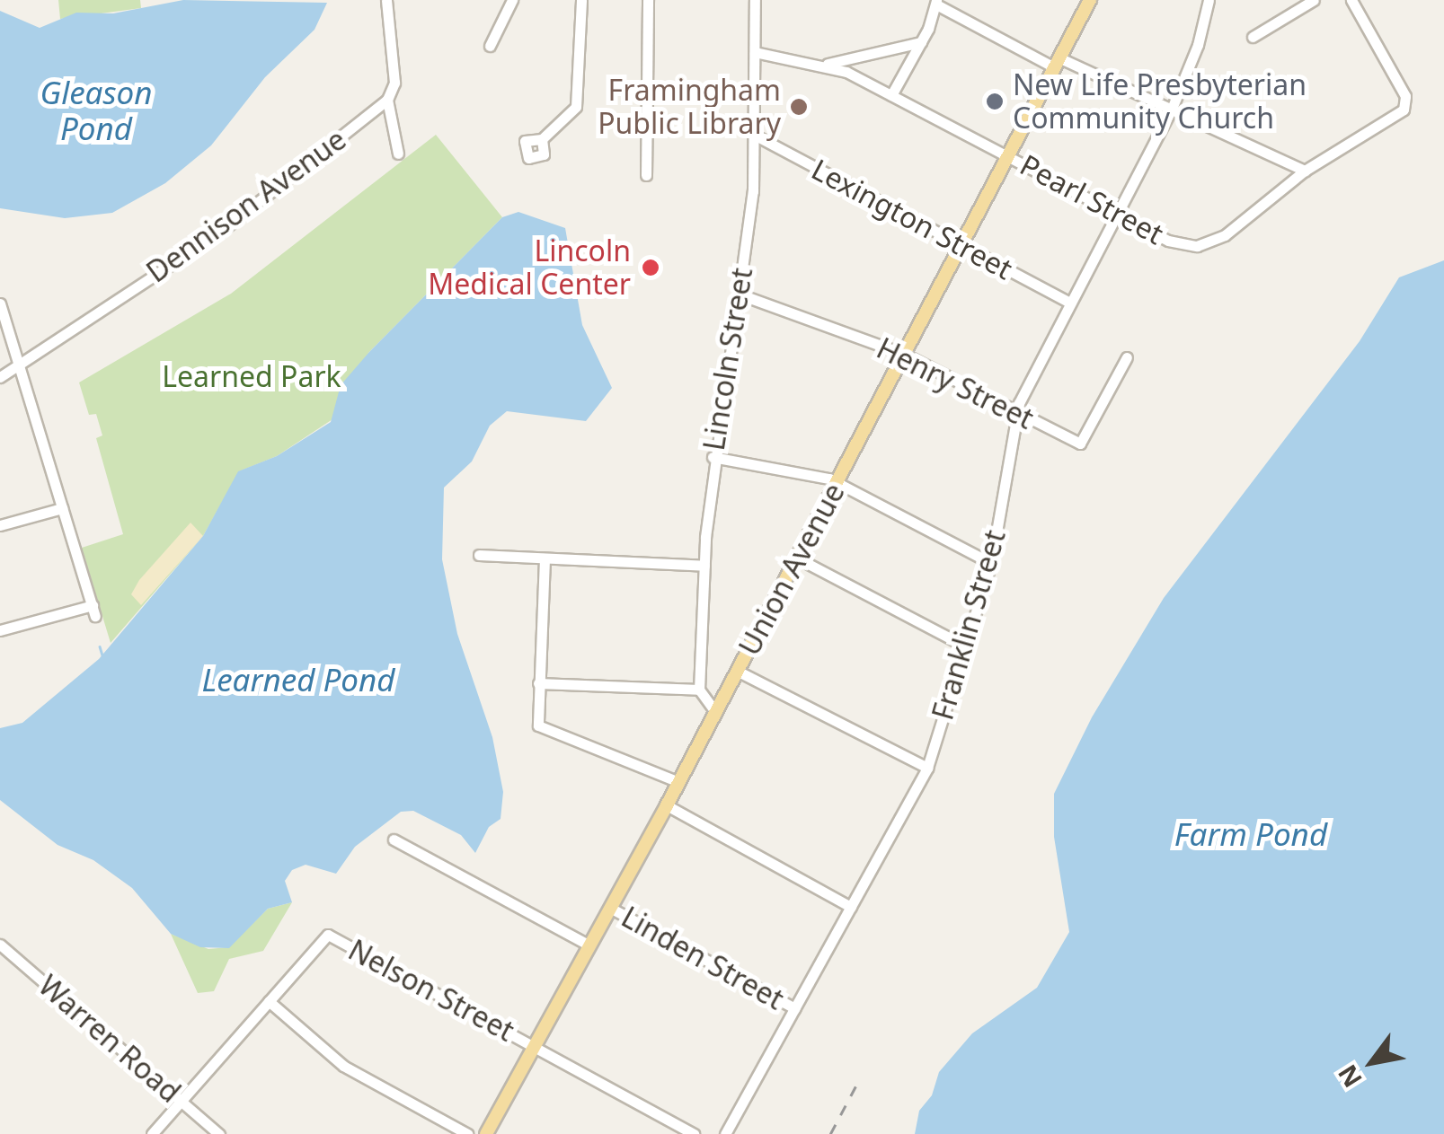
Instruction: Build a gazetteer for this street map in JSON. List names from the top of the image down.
{
  "streets": {
    "main road": ["Union Avenue"],
    "street": [
      "Pearl Street",
      "Dennison Avenue",
      "Lexington Street",
      "Lincoln Street",
      "Henry Street",
      "Franklin Street",
      "Linden Street",
      "Nelson Street",
      "Warren Road"
    ]
  },
  "crossings": [
    ["Pearl Street", "Lincoln Street"],
    ["Pearl Street", "Union Avenue"],
    ["Pearl Street", "Franklin Street"],
    ["Lexington Street", "Lincoln Street"],
    ["Lexington Street", "Union Avenue"],
    ["Lexington Street", "Franklin Street"],
    ["Lincoln Street", "Henry Street"],
    ["Henry Street", "Union Avenue"],
    ["Henry Street", "Franklin Street"],
    ["Union Avenue", "Linden Street"],
    ["Union Avenue", "Nelson Street"],
    ["Franklin Street", "Linden Street"]
  ],
  "water": ["Gleason Pond", "Learned Pond", "Farm Pond"],
  "parks": ["Learned Park"],
  "places": ["New Life Presbyterian Community Church", "Framingham Public Library", "Lincoln Medical Center"],
  "north": "bottom left"
}
